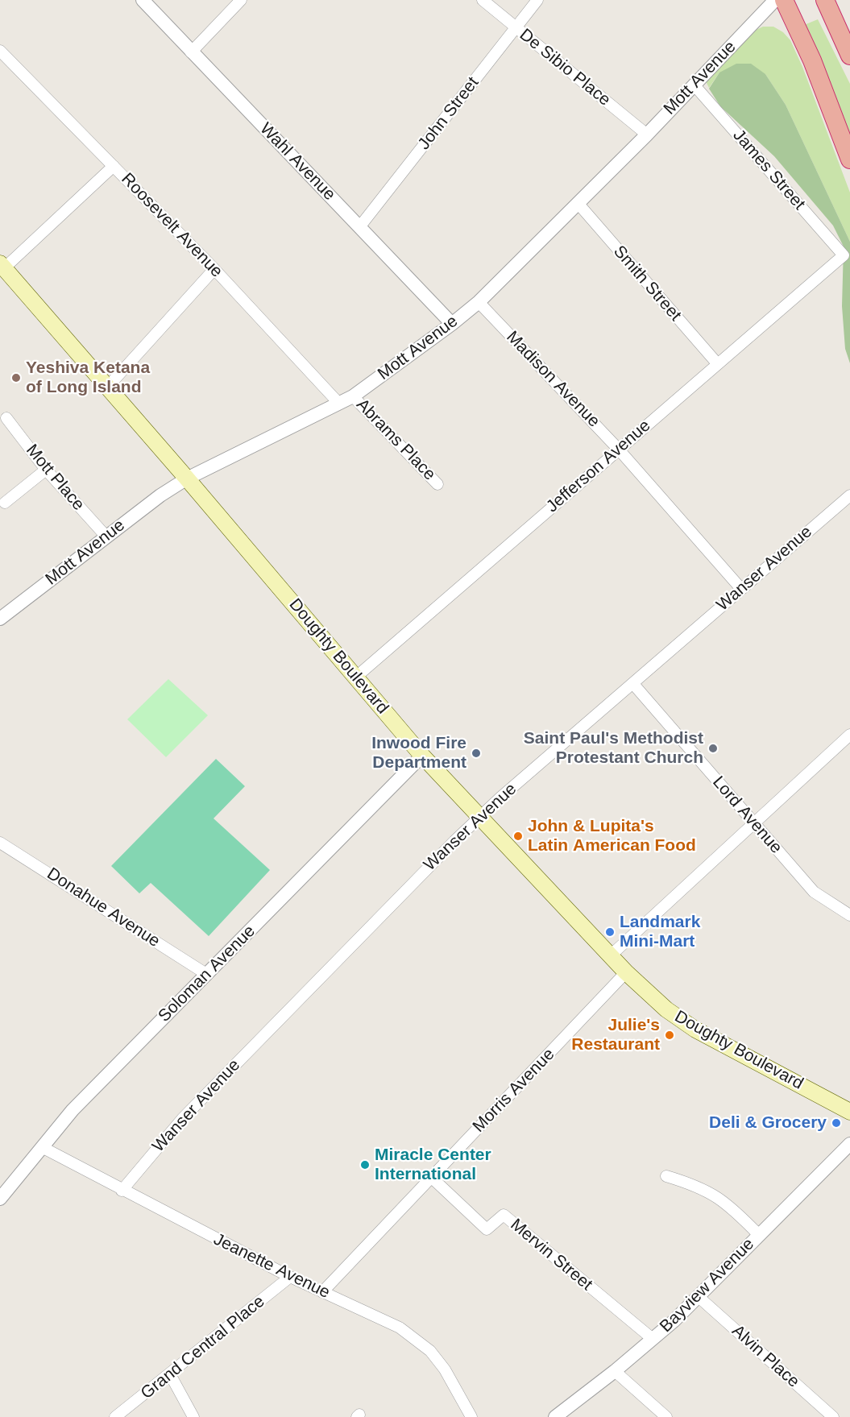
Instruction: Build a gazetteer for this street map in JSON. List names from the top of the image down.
{
  "streets": {
    "main road": ["Doughty Boulevard"],
    "street": [
      "De Sibio Place",
      "Mott Avenue",
      "John Street",
      "Wahl Avenue",
      "James Street",
      "Roosevelt Avenue",
      "Smith Street",
      "Madison Avenue",
      "Abrams Place",
      "Jefferson Avenue",
      "Mott Place",
      "Wanser Avenue",
      "Lord Avenue",
      "Donahue Avenue",
      "Soloman Avenue",
      "Morris Avenue",
      "Mervin Street",
      "Jeanette Avenue",
      "Bayview Avenue",
      "Grand Central Place",
      "Alvin Place"
    ]
  },
  "crossings": [
    ["De Sibio Place", "Mott Avenue"],
    ["De Sibio Place", "John Street"],
    ["Mott Avenue", "Wahl Avenue"],
    ["Mott Avenue", "James Street"],
    ["Mott Avenue", "Roosevelt Avenue"],
    ["Mott Avenue", "Smith Street"],
    ["Mott Avenue", "Madison Avenue"],
    ["Mott Avenue", "Abrams Place"],
    ["Mott Avenue", "Mott Place"],
    ["Mott Avenue", "Doughty Boulevard"],
    ["John Street", "Wahl Avenue"],
    ["James Street", "Jefferson Avenue"],
    ["Smith Street", "Jefferson Avenue"],
    ["Madison Avenue", "Jefferson Avenue"],
    ["Madison Avenue", "Wanser Avenue"],
    ["Jefferson Avenue", "Doughty Boulevard"],
    ["Wanser Avenue", "Doughty Boulevard"],
    ["Wanser Avenue", "Lord Avenue"],
    ["Wanser Avenue", "Jeanette Avenue"],
    ["Doughty Boulevard", "Soloman Avenue"],
    ["Doughty Boulevard", "Morris Avenue"],
    ["Donahue Avenue", "Soloman Avenue"],
    ["Soloman Avenue", "Jeanette Avenue"],
    ["Morris Avenue", "Mervin Street"],
    ["Morris Avenue", "Jeanette Avenue"],
    ["Mervin Street", "Bayview Avenue"],
    ["Jeanette Avenue", "Grand Central Place"],
    ["Bayview Avenue", "Alvin Place"]
  ],
  "places": [
    "Yeshiva Ketana of Long Island",
    "Saint Paul's Methodist Protestant Church",
    "Inwood Fire Department",
    "John & Lupita's Latin American Food",
    "Landmark Mini-Mart",
    "Julie's Restaurant",
    "Deli & Grocery",
    "Miracle Center International"
  ]
}
